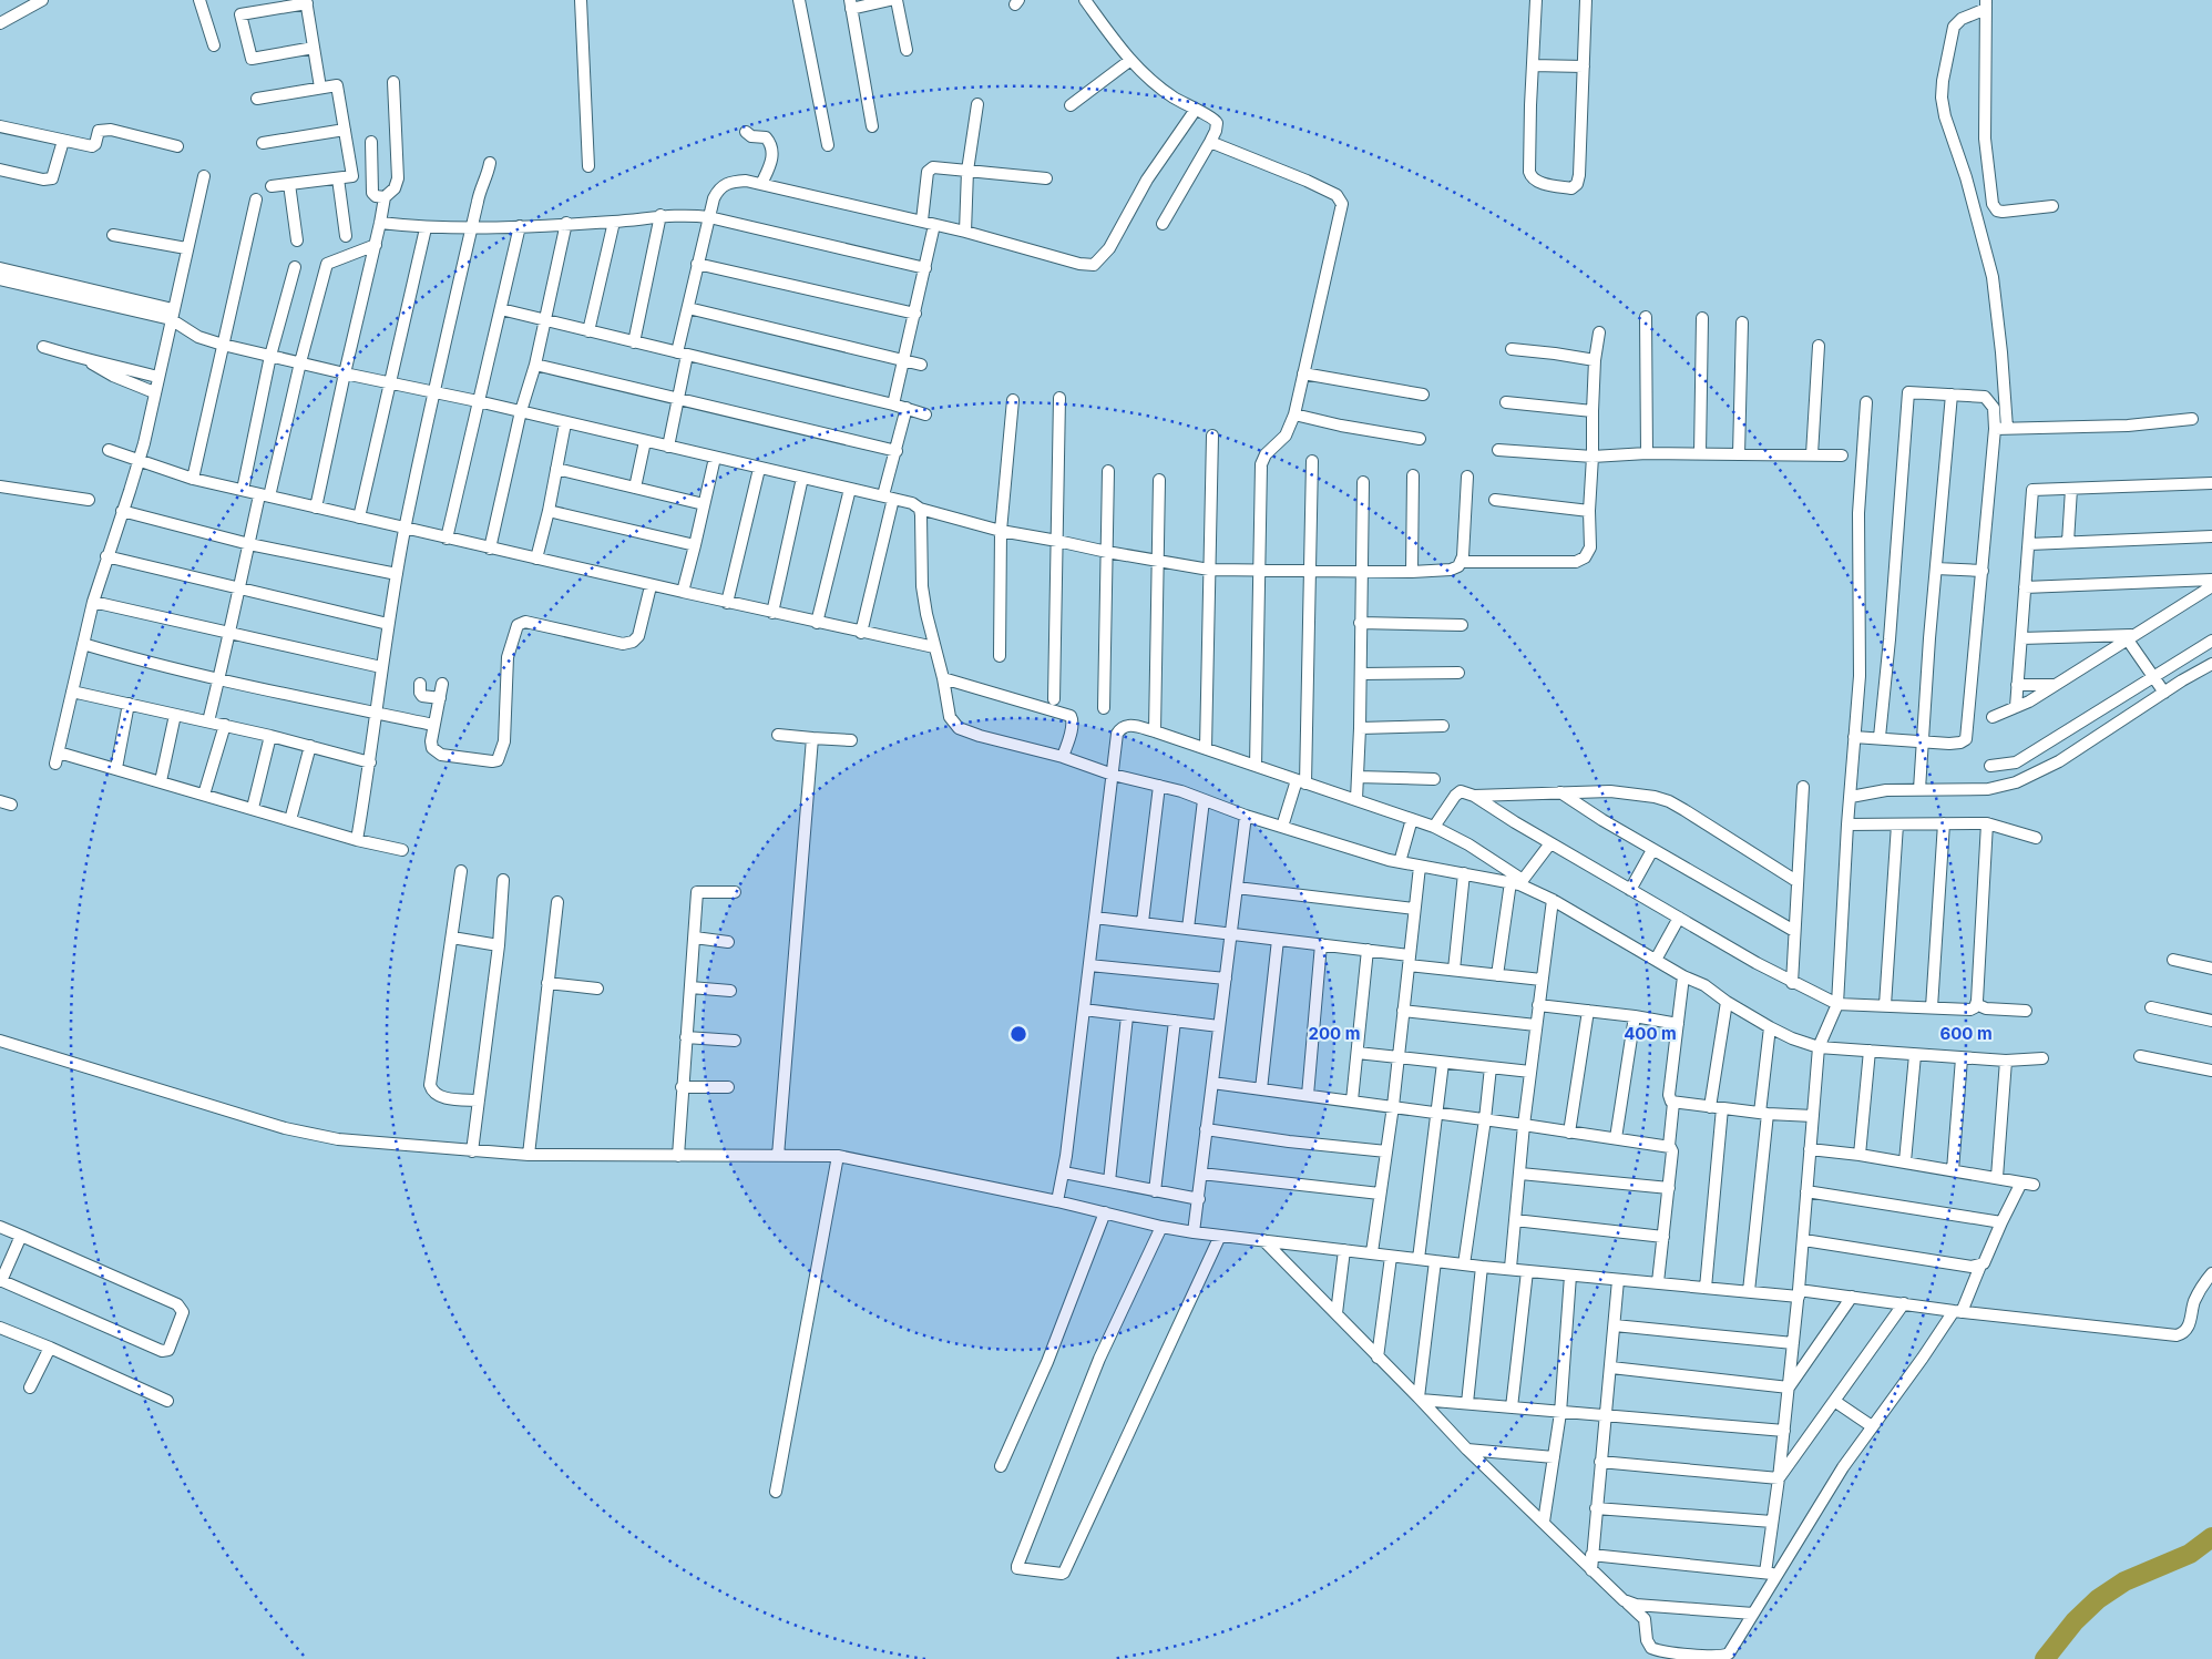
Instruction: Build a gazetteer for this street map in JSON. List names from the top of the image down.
{
  "rings": ["200 m", "400 m", "600 m"]
}
